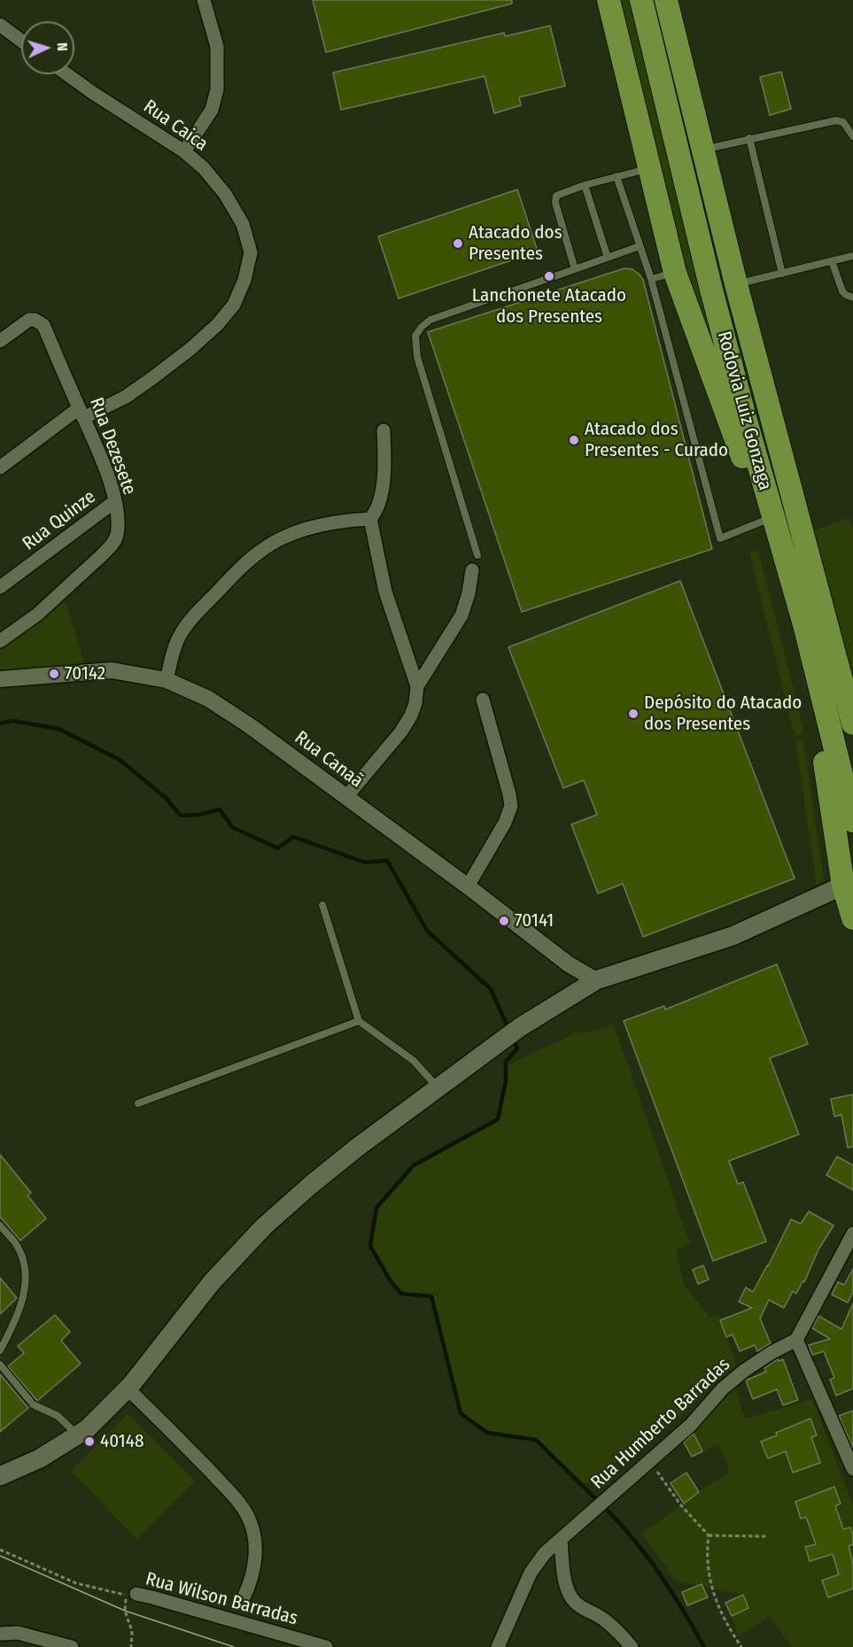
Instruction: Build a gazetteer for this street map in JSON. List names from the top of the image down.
{
  "streets": {
    "highway": ["Rodovia Luiz Gonzaga"],
    "street": [
      "Rua Caica",
      "Rua Dezesete",
      "Rua Quinze",
      "Rua Canaã",
      "Rua Humberto Barradas",
      "Rua Wilson Barradas"
    ]
  },
  "crossings": [
    ["Rua Caica", "Rua Dezesete"],
    ["Rua Dezesete", "Rua Quinze"]
  ],
  "places": [
    "Atacado dos Presentes",
    "Lanchonete Atacado dos Presentes",
    "Atacado dos Presentes - Curado",
    "70142",
    "Depósito do Atacado dos Presentes",
    "70141",
    "40148"
  ],
  "north": "right"
}
